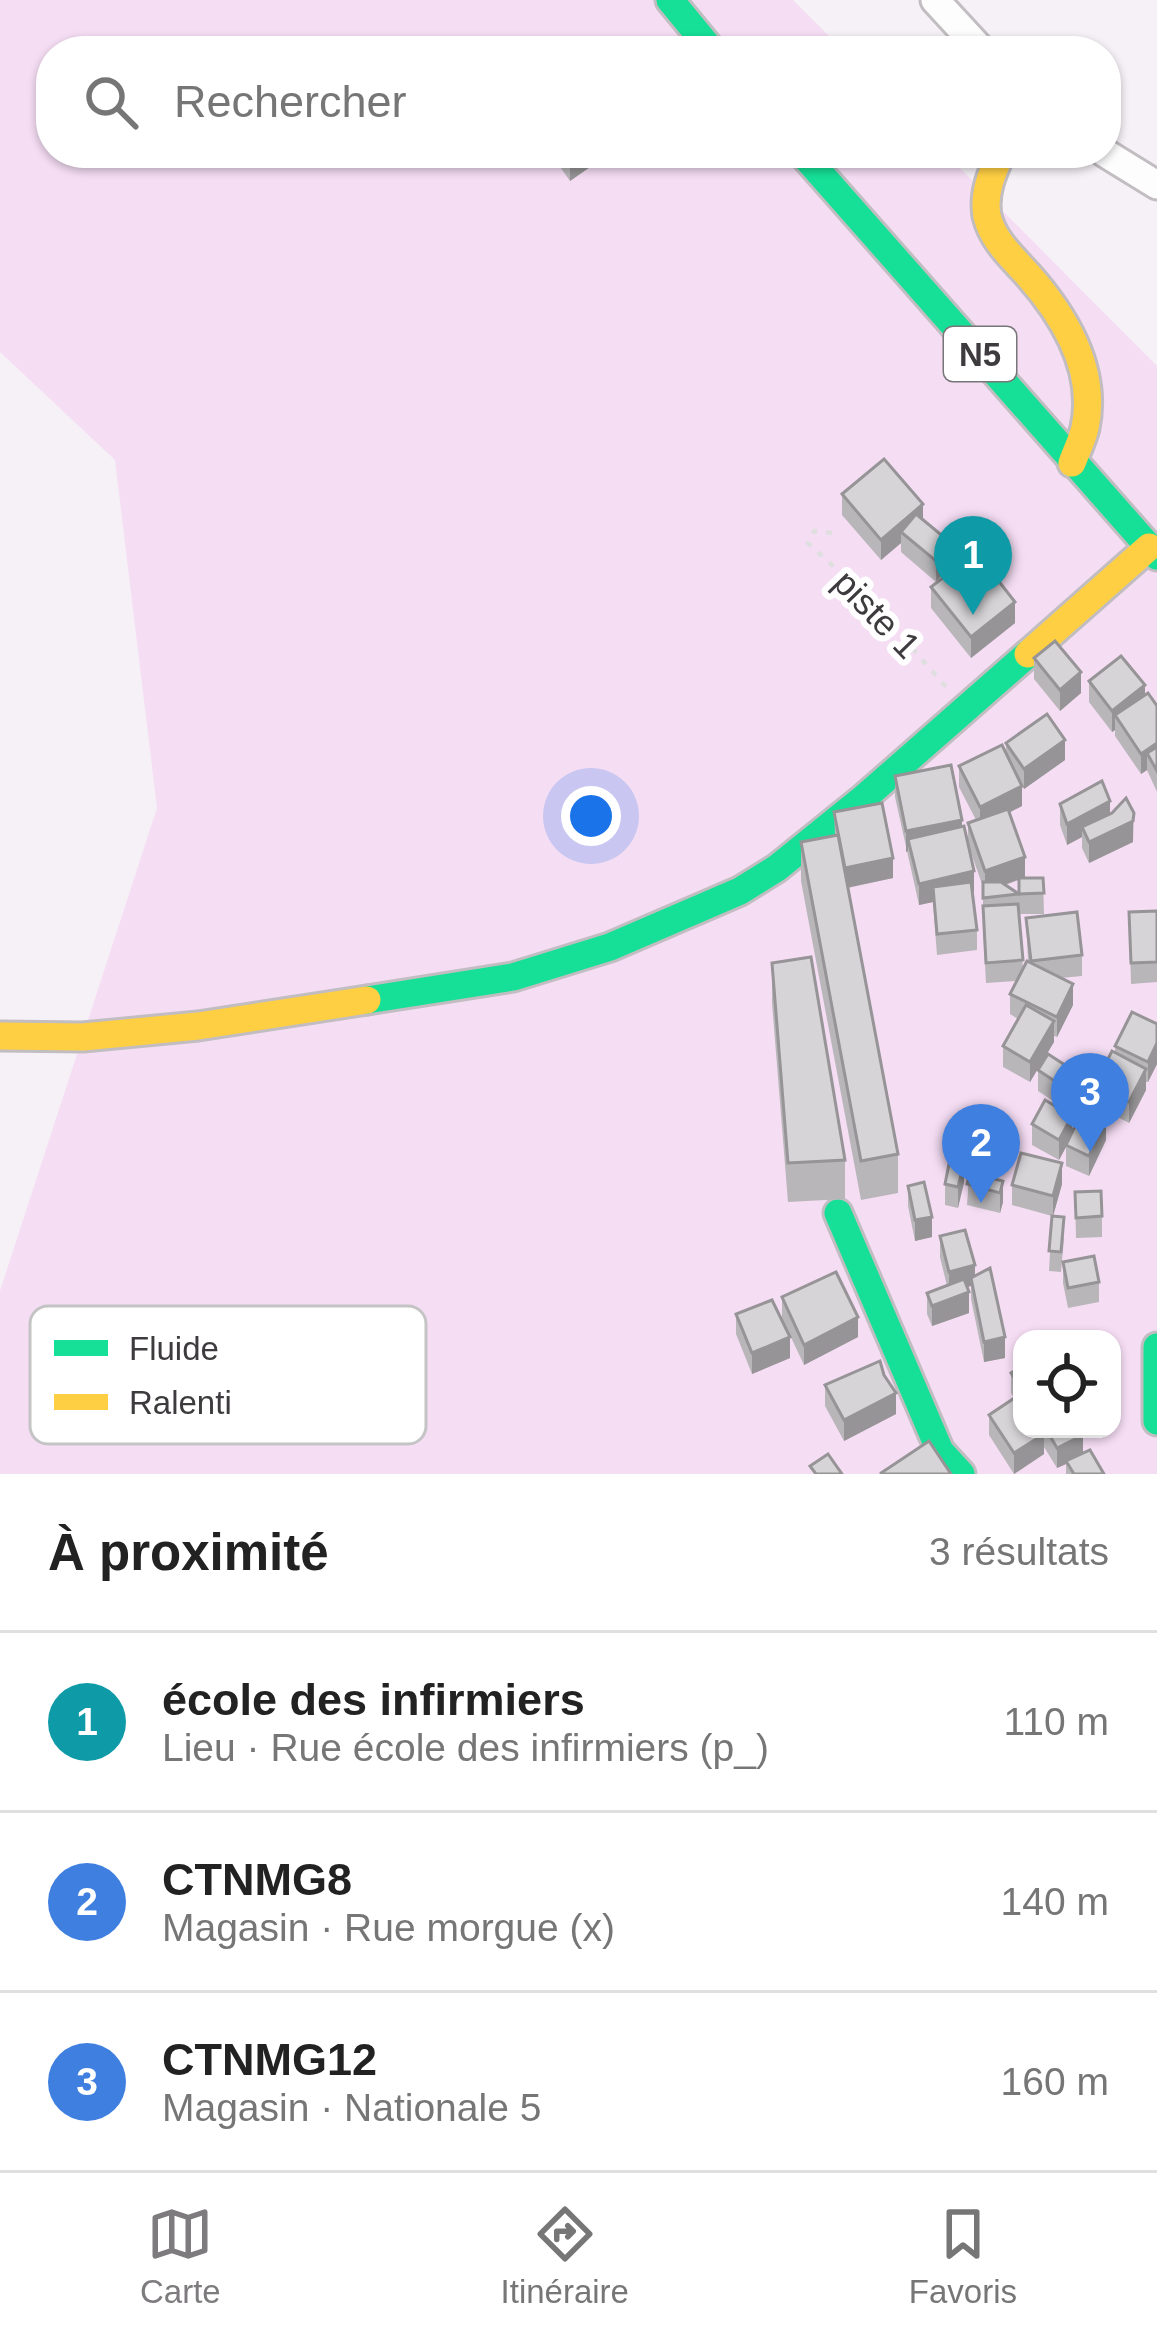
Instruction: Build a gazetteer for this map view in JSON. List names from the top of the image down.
{
  "streets": {
    "main road": ["N5"],
    "path": ["piste 1"]
  },
  "legend": ["Fluide", "Ralenti"],
  "page": {
    "search": "Rechercher",
    "pins": ["1", "3", "2"],
    "heading": ["À proximité", "3 résultats"],
    "list": [
      {
        "mark": "1",
        "name": "école des infirmiers",
        "note": "Lieu · Rue école des infirmiers (p_)",
        "value": "110 m"
      },
      {
        "mark": "2",
        "name": "CTNMG8",
        "note": "Magasin · Rue morgue (x)",
        "value": "140 m"
      },
      {
        "mark": "3",
        "name": "CTNMG12",
        "note": "Magasin · Nationale 5",
        "value": "160 m"
      }
    ],
    "nav": ["Carte", "Itinéraire", "Favoris"]
  }
}
